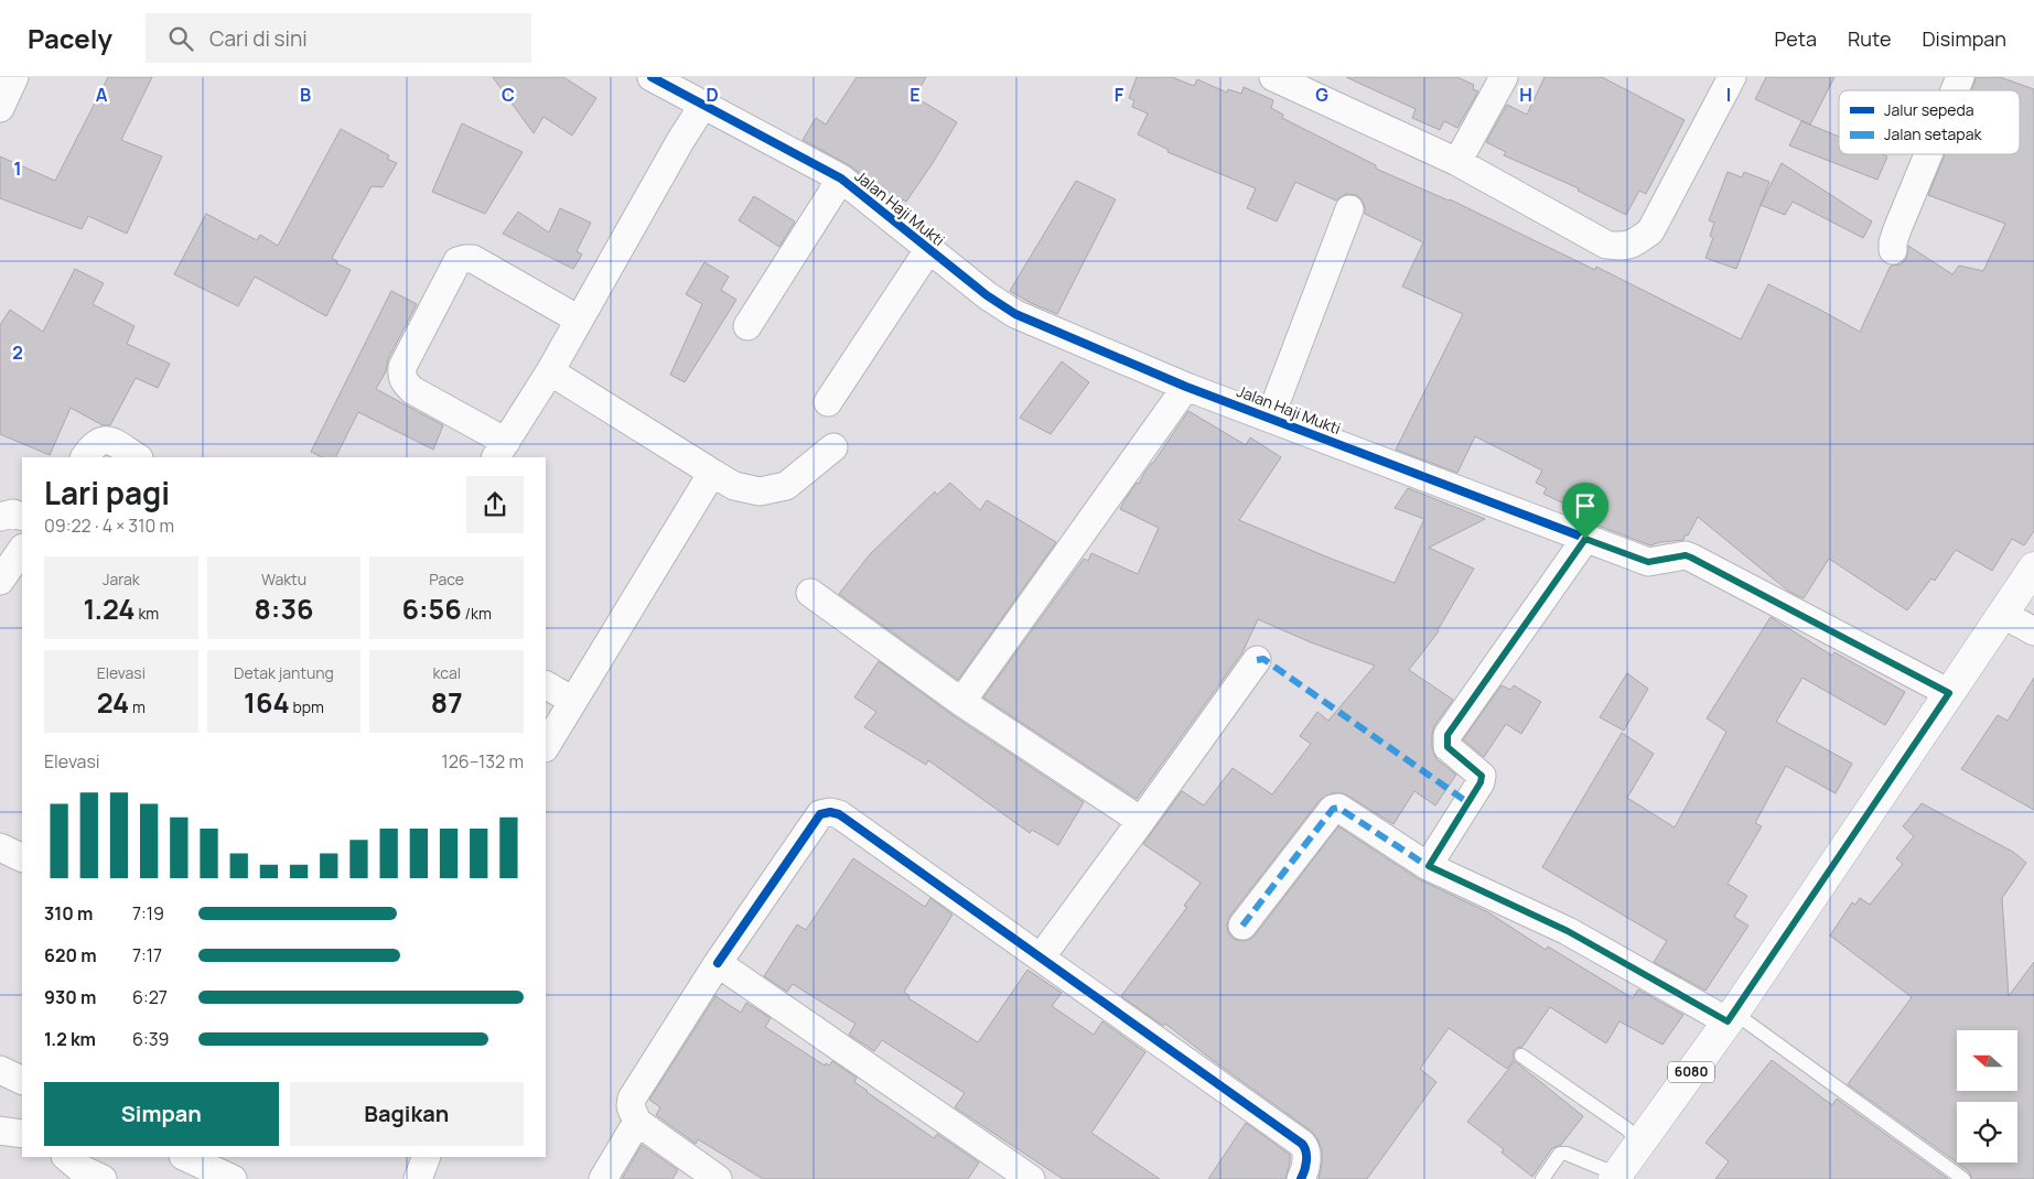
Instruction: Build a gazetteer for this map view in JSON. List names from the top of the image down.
{
  "streets": {
    "main road": ["6080"],
    "street": ["Jalan Haji Mukti"]
  },
  "crossings": [
    ["Jalan Haji Mukti", "6080"]
  ],
  "legend": ["Jalur sepeda", "Jalan setapak"],
  "north": "left",
  "page": {
    "header": "Pacely",
    "search": "Cari di sini",
    "nav": ["Peta", "Rute", "Disimpan"],
    "heading": ["Lari pagi", "09:22 · 4 × 310 m"],
    "stats": [
      ["Jarak", "1.24 km"],
      ["Waktu", "8:36"],
      ["Pace", "6:56 /km"],
      ["Elevasi", "24 m"],
      ["Detak jantung", "164 bpm"],
      ["kcal", "87"]
    ],
    "chart": ["Elevasi", "126–132 m"],
    "list": [
      {
        "name": "310 m",
        "note": "7:19"
      },
      {
        "name": "620 m",
        "note": "7:17"
      },
      {
        "name": "930 m",
        "note": "6:27"
      },
      {
        "name": "1.2 km",
        "note": "6:39"
      }
    ],
    "buttons": ["Simpan", "Bagikan"]
  },
  "grid": {
    "columns": [
      "A",
      "B",
      "C",
      "D",
      "E",
      "F",
      "G",
      "H",
      "I"
    ],
    "rows": ["1", "2"]
  }
}
